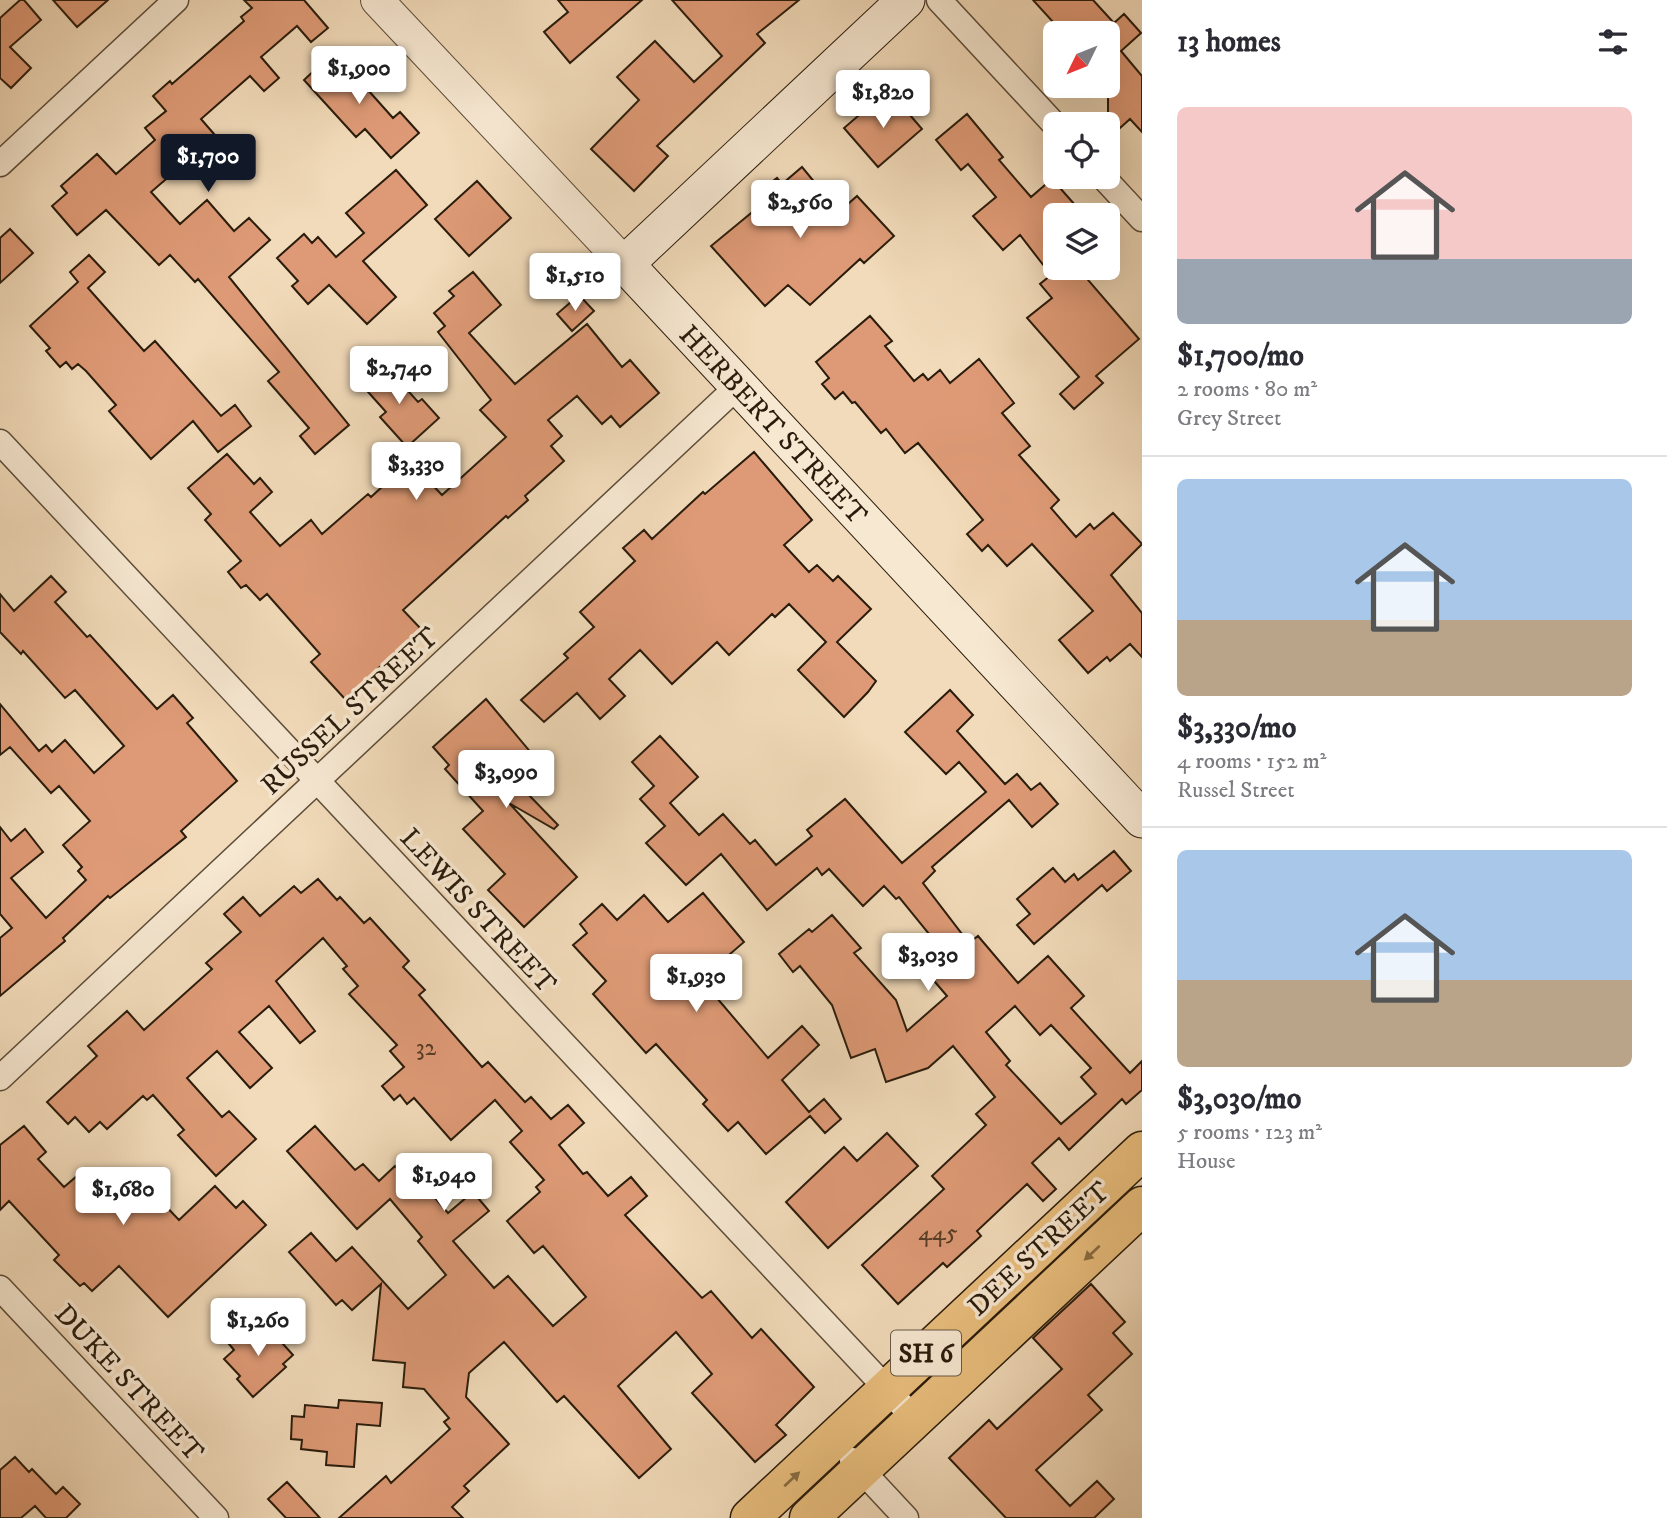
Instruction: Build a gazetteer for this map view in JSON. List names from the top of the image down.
{
  "streets": {
    "main road": ["HERBERT STREET", "DEE STREET", "SH 6"],
    "street": ["RUSSEL STREET", "LEWIS STREET", "DUKE STREET"]
  },
  "crossings": [
    ["HERBERT STREET", "RUSSEL STREET"],
    ["RUSSEL STREET", "LEWIS STREET"],
    ["LEWIS STREET", "DEE STREET"]
  ],
  "house_numbers": ["32", "445"],
  "north": "bottom left",
  "page": {
    "heading": "13 homes",
    "price": [
      "$1,900",
      "$1,820",
      "$1,700",
      "$2,560",
      "$1,510",
      "$2,740",
      "$3,330",
      "$3,090",
      "$3,030",
      "$1,930",
      "$1,940",
      "$1,680",
      "$1,260"
    ],
    "list": [
      {
        "name": "$1,700/mo",
        "note": "2 rooms · 80 m² · Grey Street"
      },
      {
        "name": "$3,330/mo",
        "note": "4 rooms · 152 m² · Russel Street"
      },
      {
        "name": "$3,030/mo",
        "note": "5 rooms · 123 m² · House"
      }
    ]
  }
}
